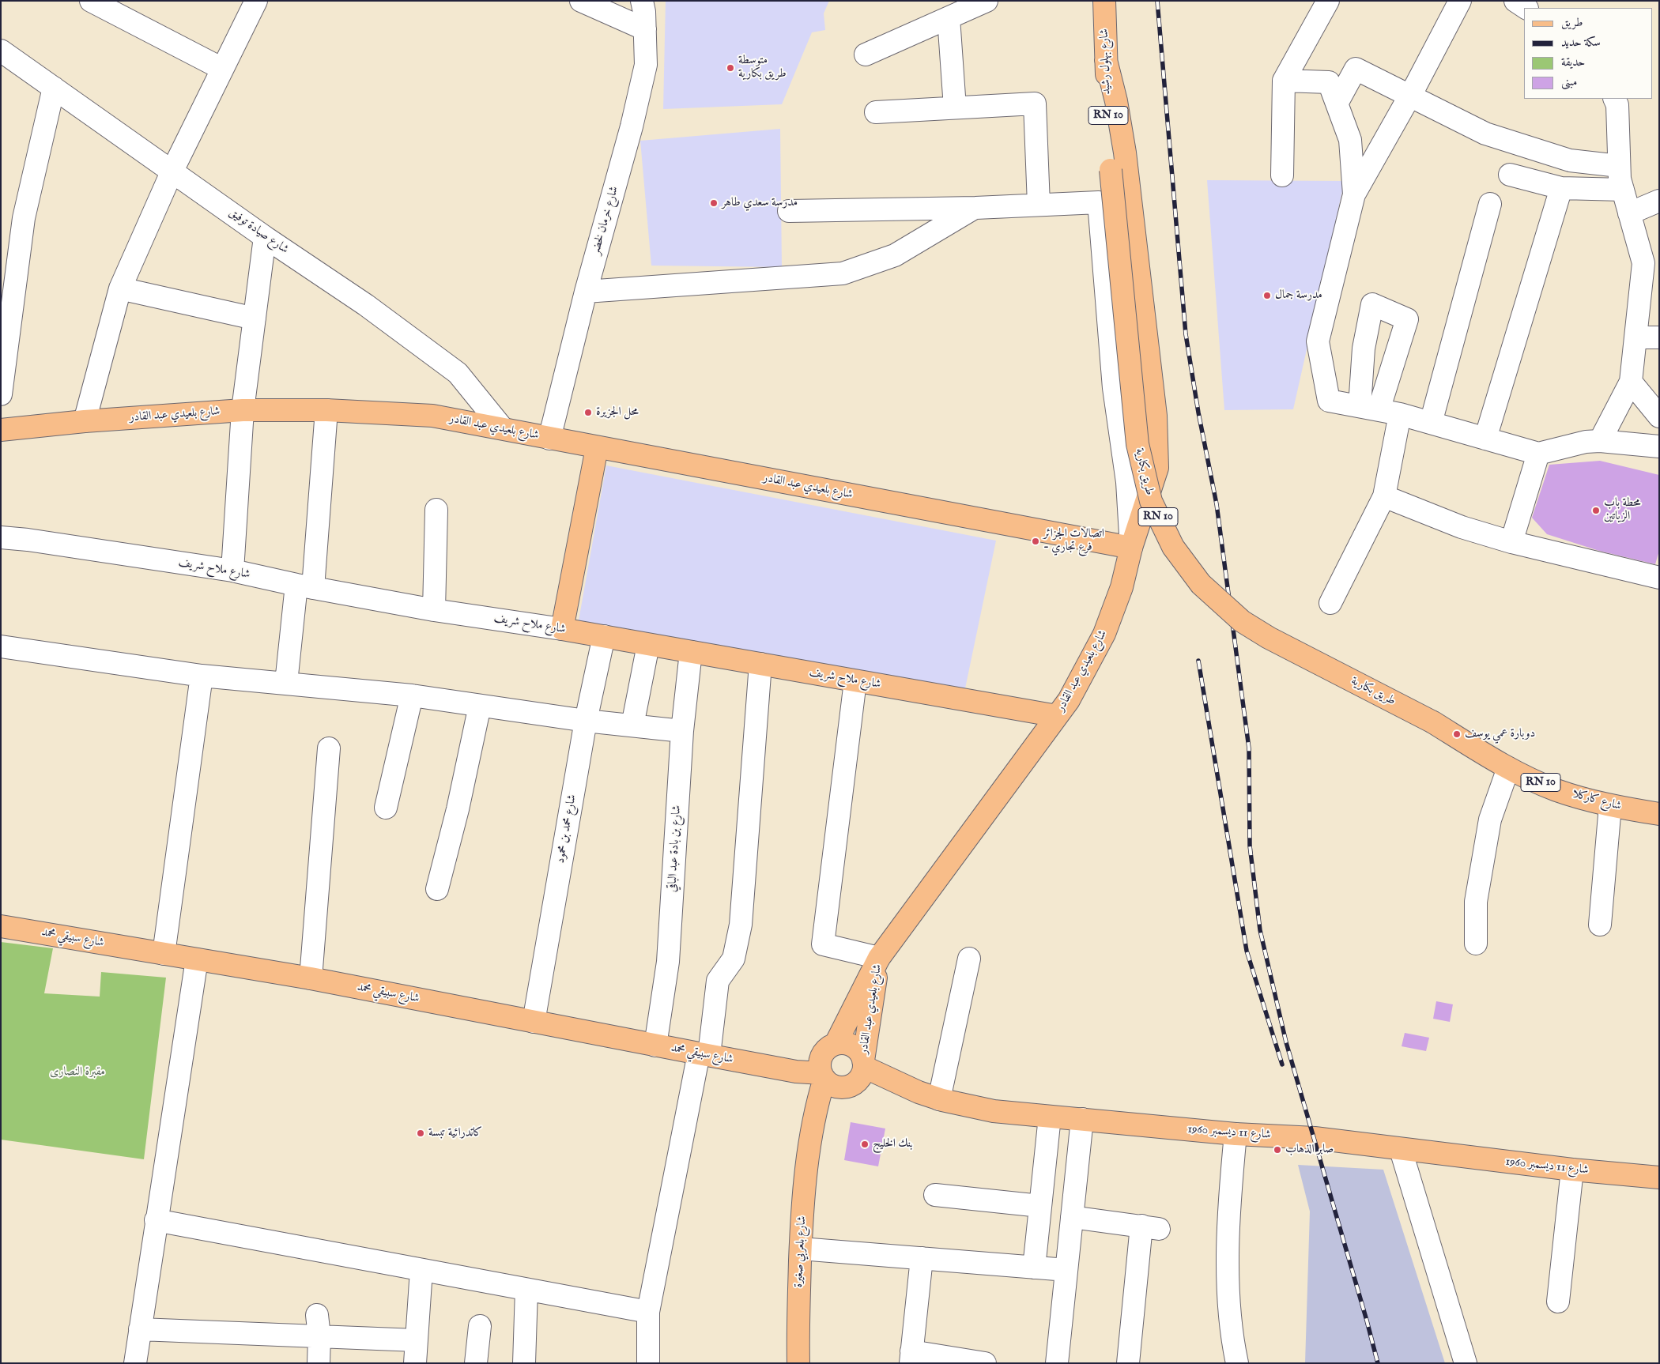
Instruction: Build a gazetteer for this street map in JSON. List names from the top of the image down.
{
  "streets": {
    "main road": [
      "شارع بهلول رشيد",
      "RN 10",
      "شارع بلعيدي عبد القادر",
      "طريق بكارية",
      "شارع ملاح شريف",
      "شارع كاركلا",
      "شارع سبيقي محمد",
      "شارع 11 ديسمبر 1960",
      "شارع بلعربي صغيرة"
    ],
    "street": [
      "شارع خرمان لخضر",
      "شارع صيادة توفيق",
      "شارع محمد بن محمود",
      "شارع بن بادة عبد الباقي"
    ]
  },
  "crossings": [
    ["شارع بهلول رشيد", "طريق بكارية"],
    ["شارع خرمان لخضر", "شارع بلعيدي عبد القادر"],
    ["شارع صيادة توفيق", "شارع بلعيدي عبد القادر"],
    ["شارع بلعيدي عبد القادر", "شارع ملاح شريف"],
    ["شارع بلعيدي عبد القادر", "شارع سبيقي محمد"],
    ["شارع بلعيدي عبد القادر", "شارع 11 ديسمبر 1960"],
    ["شارع بلعيدي عبد القادر", "شارع بلعربي صغيرة"],
    ["طريق بكارية", "شارع كاركلا"],
    ["شارع ملاح شريف", "شارع محمد بن محمود"],
    ["شارع ملاح شريف", "شارع بن بادة عبد الباقي"],
    ["شارع محمد بن محمود", "شارع سبيقي محمد"],
    ["شارع بن بادة عبد الباقي", "شارع سبيقي محمد"],
    ["شارع سبيقي محمد", "شارع 11 ديسمبر 1960"],
    ["شارع سبيقي محمد", "شارع بلعربي صغيرة"],
    ["شارع 11 ديسمبر 1960", "شارع بلعربي صغيرة"]
  ],
  "parks": ["مقبرة النصارى"],
  "places": [
    "متوسطة طريق بكارية",
    "مدرسة سعدي طاهر",
    "مدرسة جمال",
    "محل الجزيرة",
    "محطة باب الزياتين",
    "اتصالات الجزائر - فرع تجاري",
    "دوبارة عمي يوسف",
    "كاتدرائية تبسة",
    "بنك الخليج",
    "صابر الذهاب"
  ],
  "legend": [
    "طريق",
    "سكة حديد",
    "حديقة",
    "مبنى"
  ]
}
